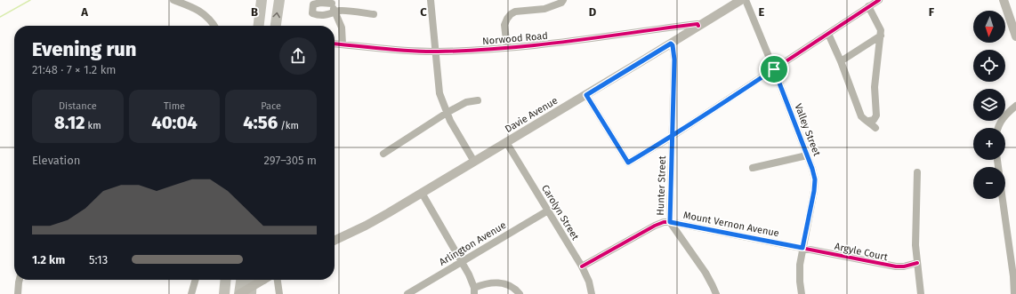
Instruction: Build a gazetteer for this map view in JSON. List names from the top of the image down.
{
  "streets": {
    "main road": ["Davie Avenue"],
    "street": [
      "Norwood Road",
      "Valley Street",
      "Hunter Street",
      "Carolyn Street",
      "Mount Vernon Avenue",
      "Arlington Avenue",
      "Argyle Court"
    ]
  },
  "crossings": [
    ["Norwood Road", "Davie Avenue"],
    ["Davie Avenue", "Hunter Street"],
    ["Davie Avenue", "Carolyn Street"],
    ["Valley Street", "Mount Vernon Avenue"],
    ["Valley Street", "Argyle Court"],
    ["Hunter Street", "Mount Vernon Avenue"],
    ["Carolyn Street", "Mount Vernon Avenue"],
    ["Carolyn Street", "Arlington Avenue"],
    ["Mount Vernon Avenue", "Argyle Court"]
  ],
  "north": "bottom",
  "page": {
    "map_buttons": ["+", "−"],
    "heading": ["Evening run", "21:48 · 7 × 1.2 km"],
    "stats": [
      ["Distance", "8.12 km"],
      ["Time", "40:04"],
      ["Pace", "4:56 /km"]
    ],
    "chart": ["Elevation", "297–305 m"],
    "list": [
      {
        "name": "1.2 km",
        "note": "5:13"
      }
    ]
  },
  "grid": {
    "columns": [
      "A",
      "B",
      "C",
      "D",
      "E",
      "F"
    ]
  }
}
